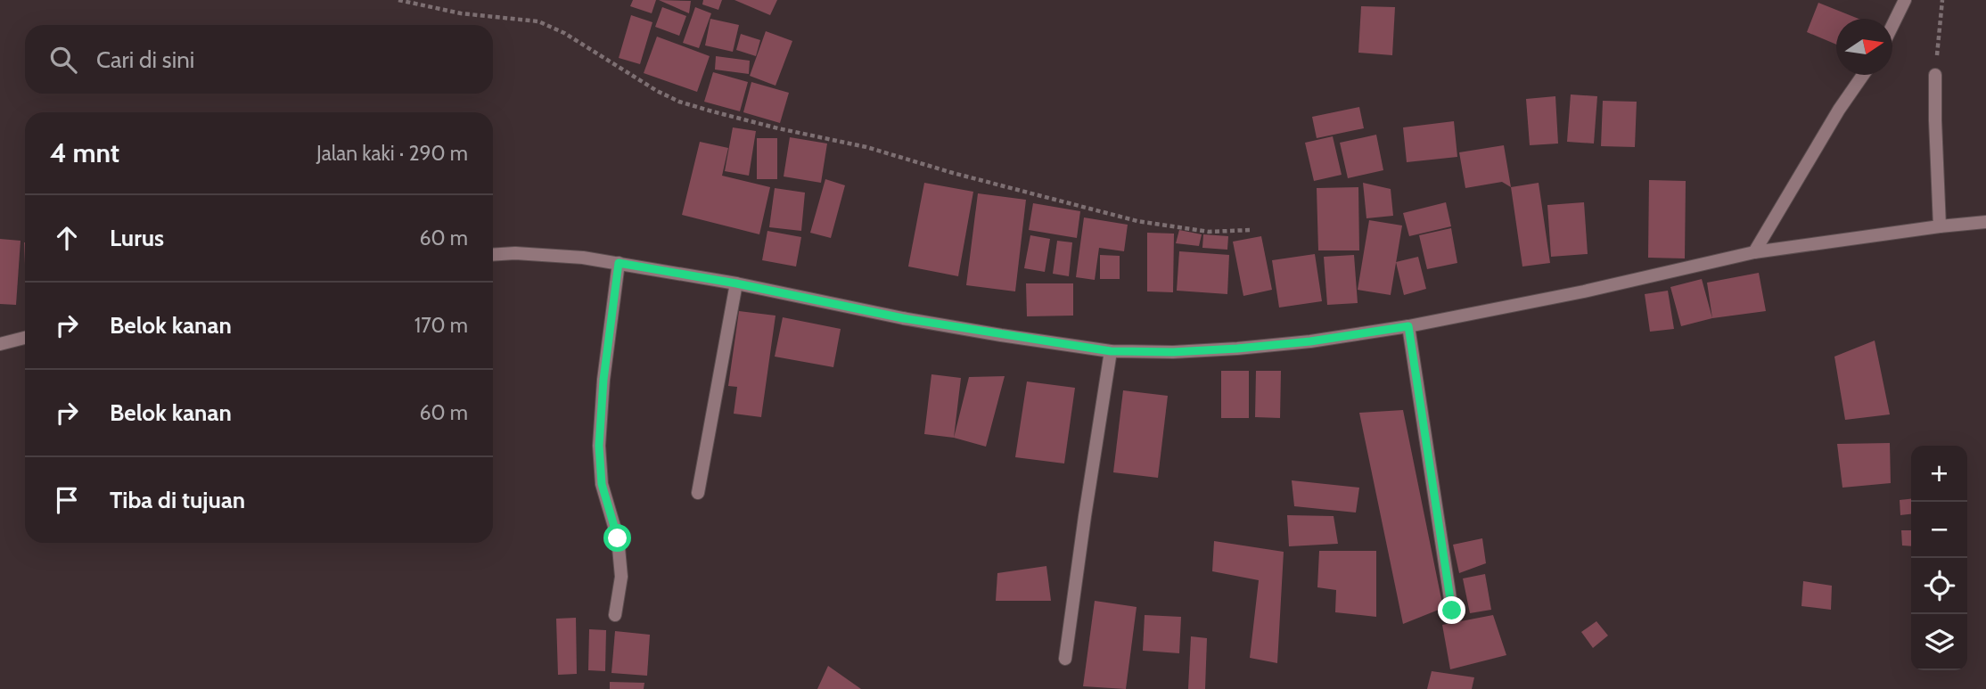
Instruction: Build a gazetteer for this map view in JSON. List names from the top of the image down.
{
  "north": "right",
  "page": {
    "search": "Cari di sini",
    "heading": ["4 mnt", "Jalan kaki · 290 m"],
    "list": [
      ["Lurus", "60 m"],
      ["Belok kanan", "170 m"],
      ["Belok kanan", "60 m"],
      "Tiba di tujuan"
    ],
    "map_buttons": ["+", "−"]
  }
}
